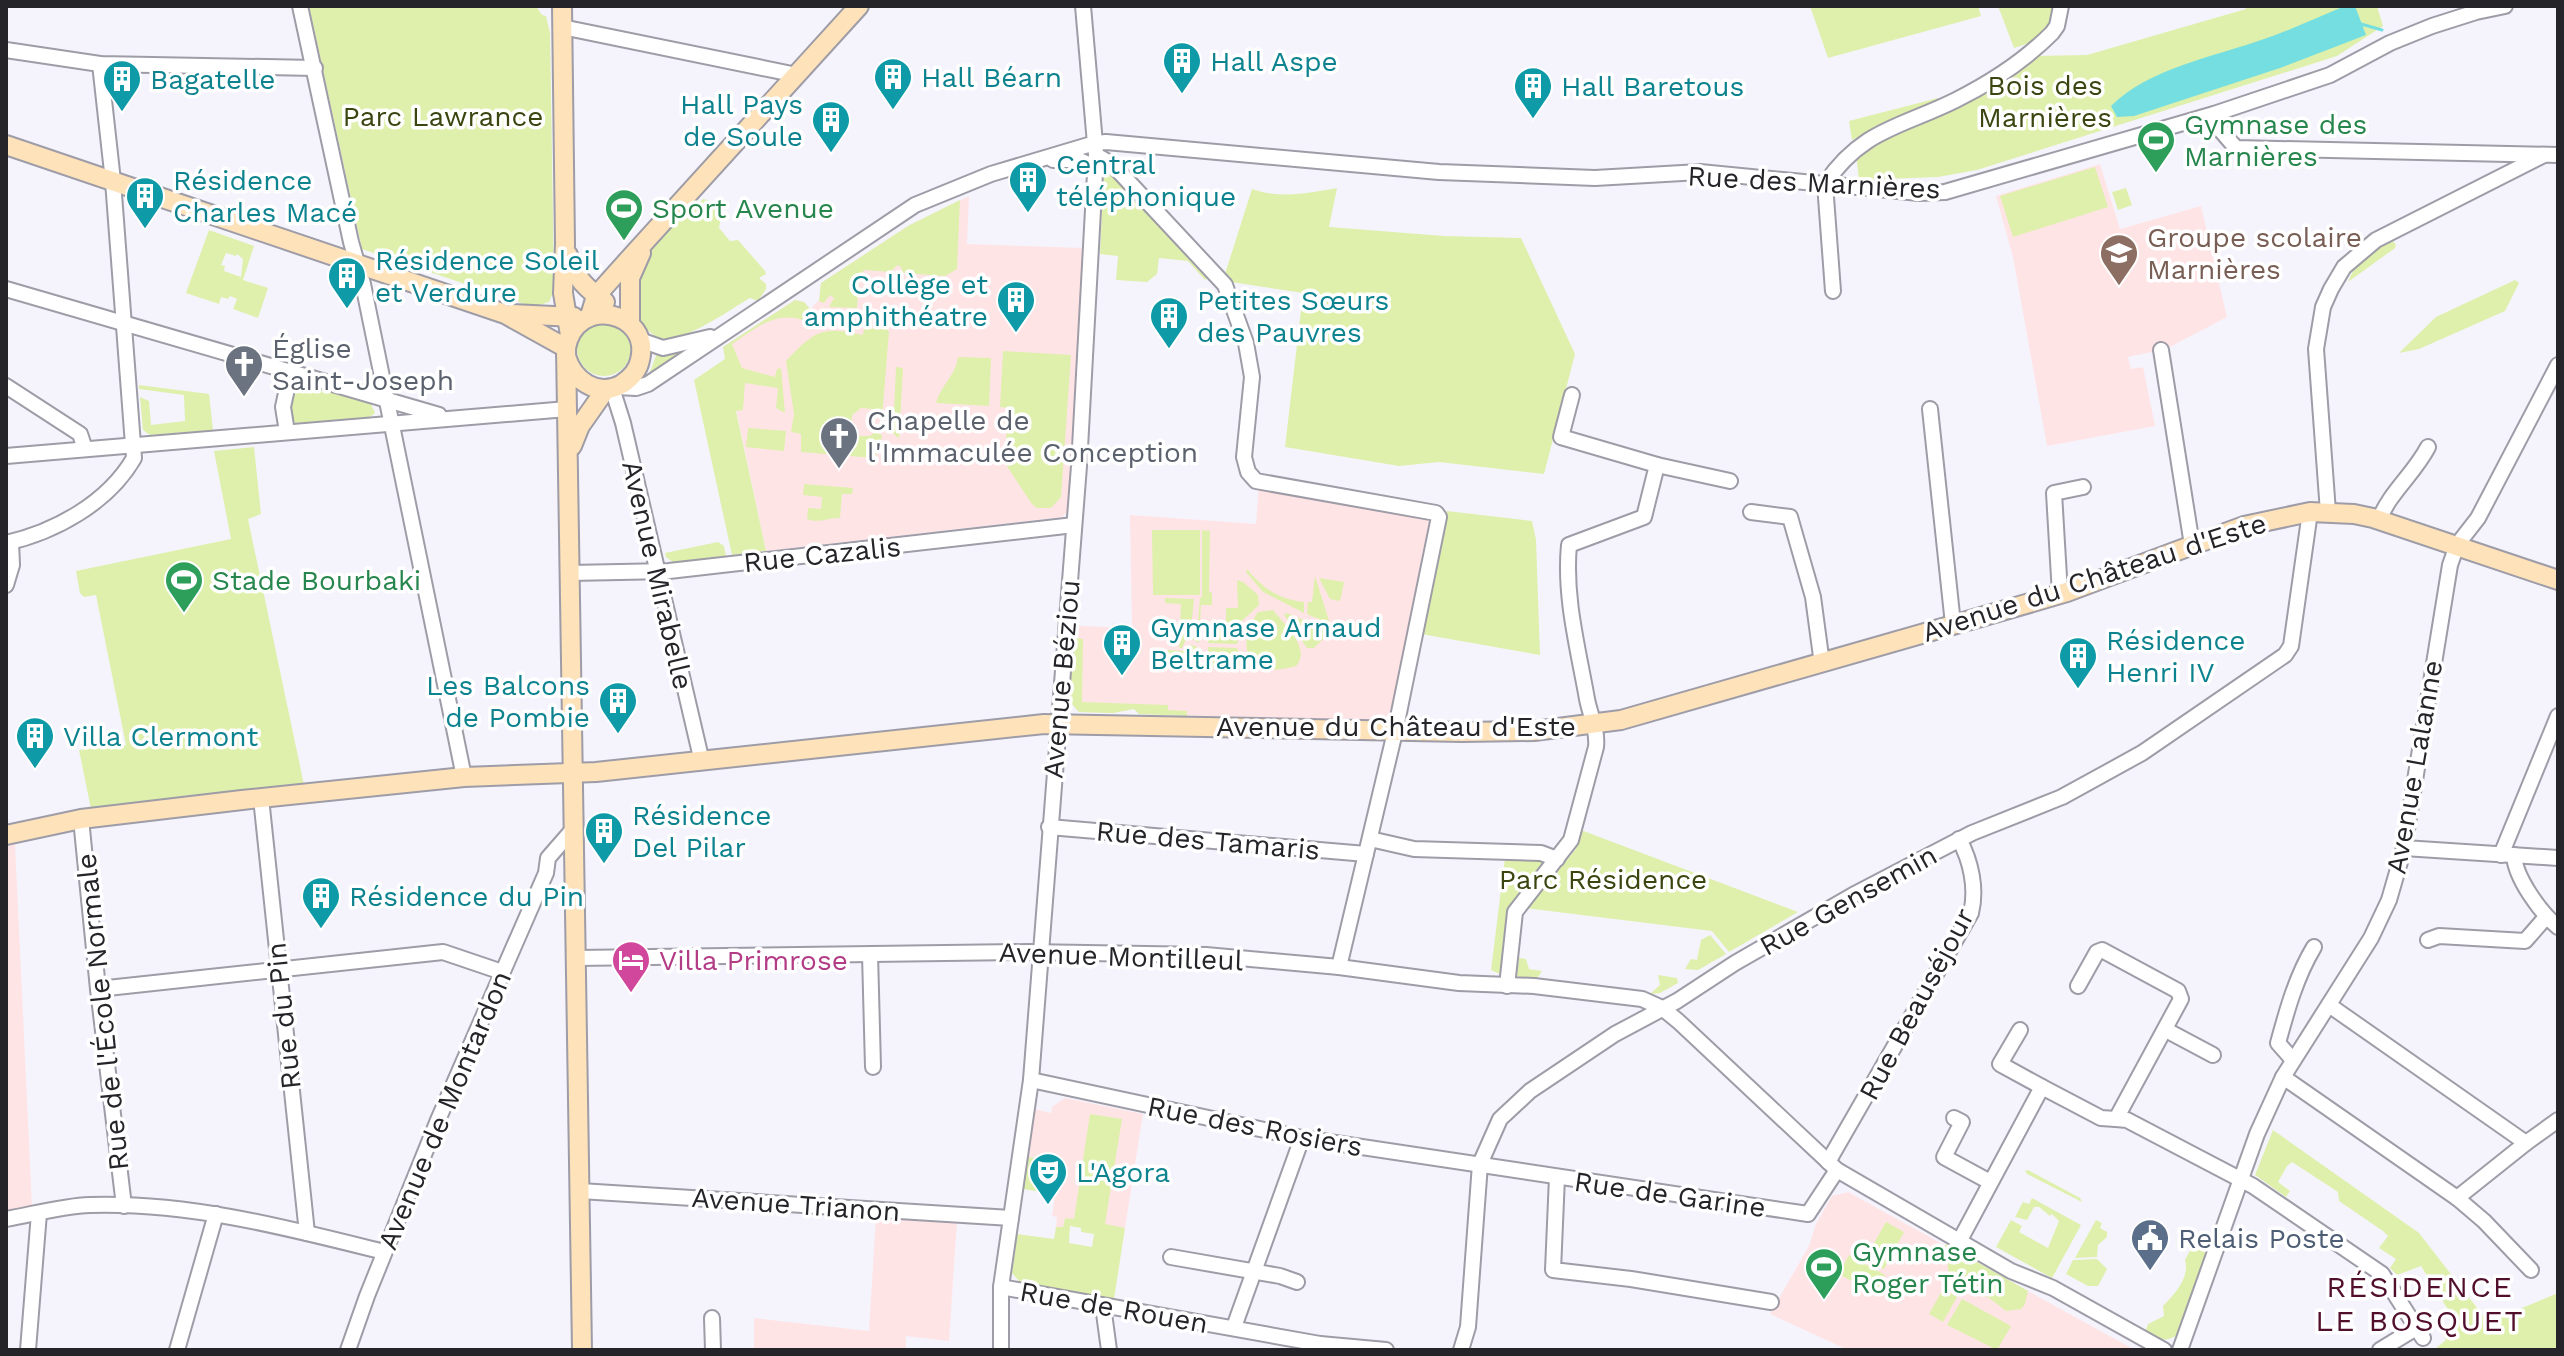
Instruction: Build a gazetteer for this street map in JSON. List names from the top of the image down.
{
  "streets": {
    "street": [
      "Rue des Marnières",
      "Rue Cazalis",
      "Avenue Mirabelle",
      "Avenue du Château d'Este",
      "Avenue Béziou",
      "Avenue Lalanne",
      "Rue des Tamaris",
      "Rue Gensemin",
      "Avenue Montilleul",
      "Rue Beauséjour",
      "Rue de l'École Normale",
      "Rue du Pin",
      "Avenue de Montardon",
      "Rue des Rosiers",
      "Rue de Garine",
      "Avenue Trianon",
      "Rue de Rouen"
    ]
  },
  "crossings": [
    ["Rue des Marnières", "Avenue Béziou"],
    ["Rue Cazalis", "Avenue Mirabelle"],
    ["Rue Cazalis", "Avenue Béziou"],
    ["Avenue Mirabelle", "Avenue du Château d'Este"],
    ["Avenue du Château d'Este", "Avenue Béziou"],
    ["Avenue du Château d'Este", "Avenue Lalanne"],
    ["Avenue du Château d'Este", "Rue Gensemin"],
    ["Avenue du Château d'Este", "Rue de l'École Normale"],
    ["Avenue du Château d'Este", "Rue du Pin"],
    ["Avenue Béziou", "Rue des Tamaris"],
    ["Avenue Béziou", "Avenue Montilleul"],
    ["Avenue Béziou", "Rue des Rosiers"],
    ["Avenue Béziou", "Avenue Trianon"],
    ["Avenue Béziou", "Rue de Rouen"],
    ["Rue Gensemin", "Avenue Montilleul"],
    ["Rue Gensemin", "Rue Beauséjour"],
    ["Rue Gensemin", "Rue des Rosiers"],
    ["Rue Gensemin", "Rue de Garine"],
    ["Rue Beauséjour", "Rue de Garine"],
    ["Rue des Rosiers", "Rue de Garine"]
  ],
  "districts": ["RÉSIDENCE LE BOSQUET"],
  "parks": ["Bois des Marnières", "Parc Lawrance", "Parc Résidence"],
  "places": {
    "building": [
      "Hall Aspe",
      "Hall Béarn",
      "Bagatelle",
      "Hall Baretous",
      "Hall Pays de Soule",
      "Central téléphonique",
      "Résidence Charles Macé",
      "Résidence Soleil et Verdure",
      "Collège et amphithéatre",
      "Petites Sœurs des Pauvres",
      "Gymnase Arnaud Beltrame",
      "Résidence Henri IV",
      "Les Balcons de Pombie",
      "Villa Clermont",
      "Résidence Del Pilar",
      "Résidence du Pin"
    ],
    "sports": [
      "Gymnase des Marnières",
      "Sport Avenue",
      "Stade Bourbaki",
      "Gymnase Roger Tétin"
    ],
    "school or university": ["Groupe scolaire Marnières"],
    "church": ["Église Saint-Joseph", "Chapelle de l'Immaculée Conception"],
    "hotel": ["Villa Primrose"],
    "theatre": ["L'Agora"],
    "public building": ["Relais Poste"]
  }
}
